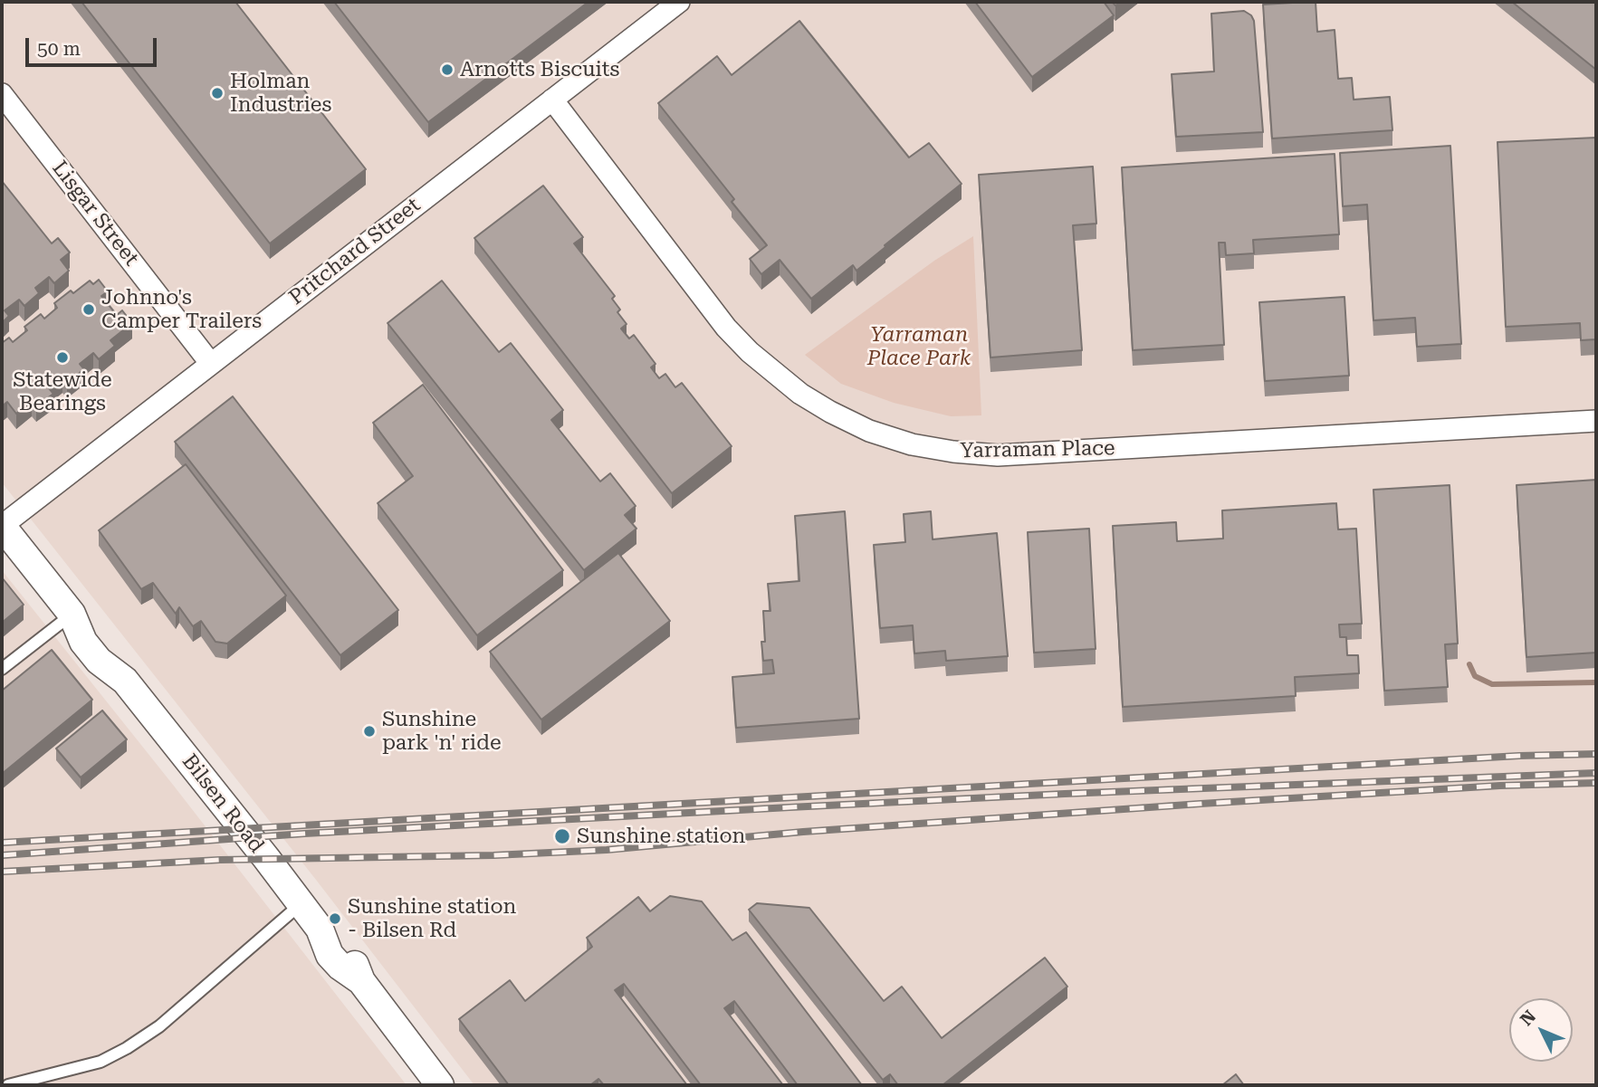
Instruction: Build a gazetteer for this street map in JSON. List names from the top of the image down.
{
  "streets": {
    "street": [
      "Lisgar Street",
      "Pritchard Street",
      "Yarraman Place",
      "Bilsen Road"
    ]
  },
  "crossings": [
    ["Lisgar Street", "Pritchard Street"],
    ["Pritchard Street", "Yarraman Place"],
    ["Pritchard Street", "Bilsen Road"]
  ],
  "parks": ["Yarraman Place Park"],
  "places": [
    "Arnotts Biscuits",
    "Holman Industries",
    "Johnno's Camper Trailers",
    "Statewide Bearings",
    "Sunshine park 'n' ride",
    "Sunshine station",
    "Sunshine station - Bilsen Rd"
  ],
  "scale_bar": "50 m",
  "north": "top left"
}
